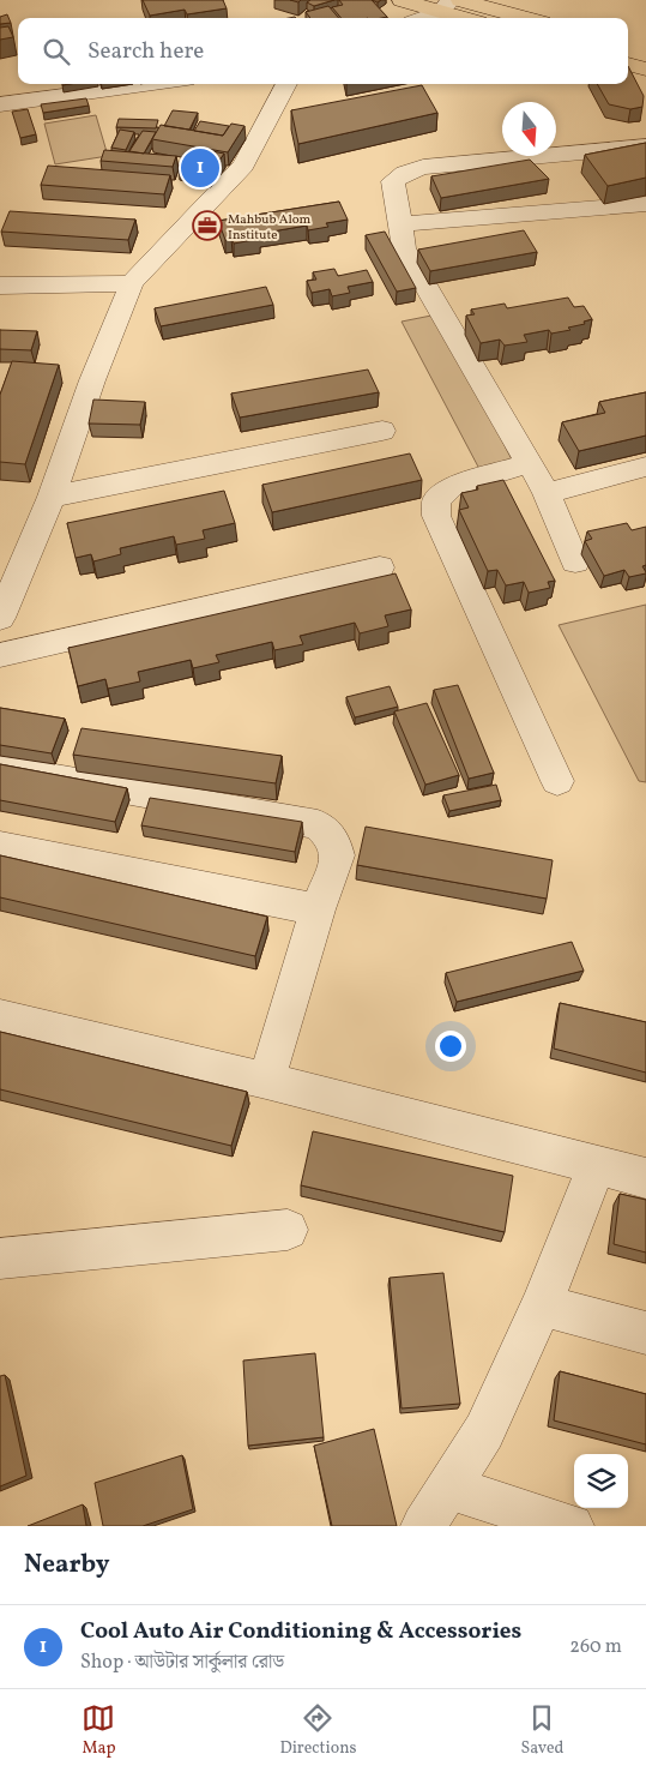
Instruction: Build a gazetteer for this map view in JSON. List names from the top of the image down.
{
  "places": {
    "office": ["Mahbub Alom Institute"]
  },
  "north": "bottom",
  "page": {
    "search": "Search here",
    "pins": "1",
    "heading": "Nearby",
    "list": [
      {
        "mark": "1",
        "name": "Cool Auto Air Conditioning & Accessories",
        "note": "Shop · আউটার সার্কুলার রোড",
        "value": "260 m"
      }
    ],
    "nav": ["Map", "Directions", "Saved"]
  }
}
